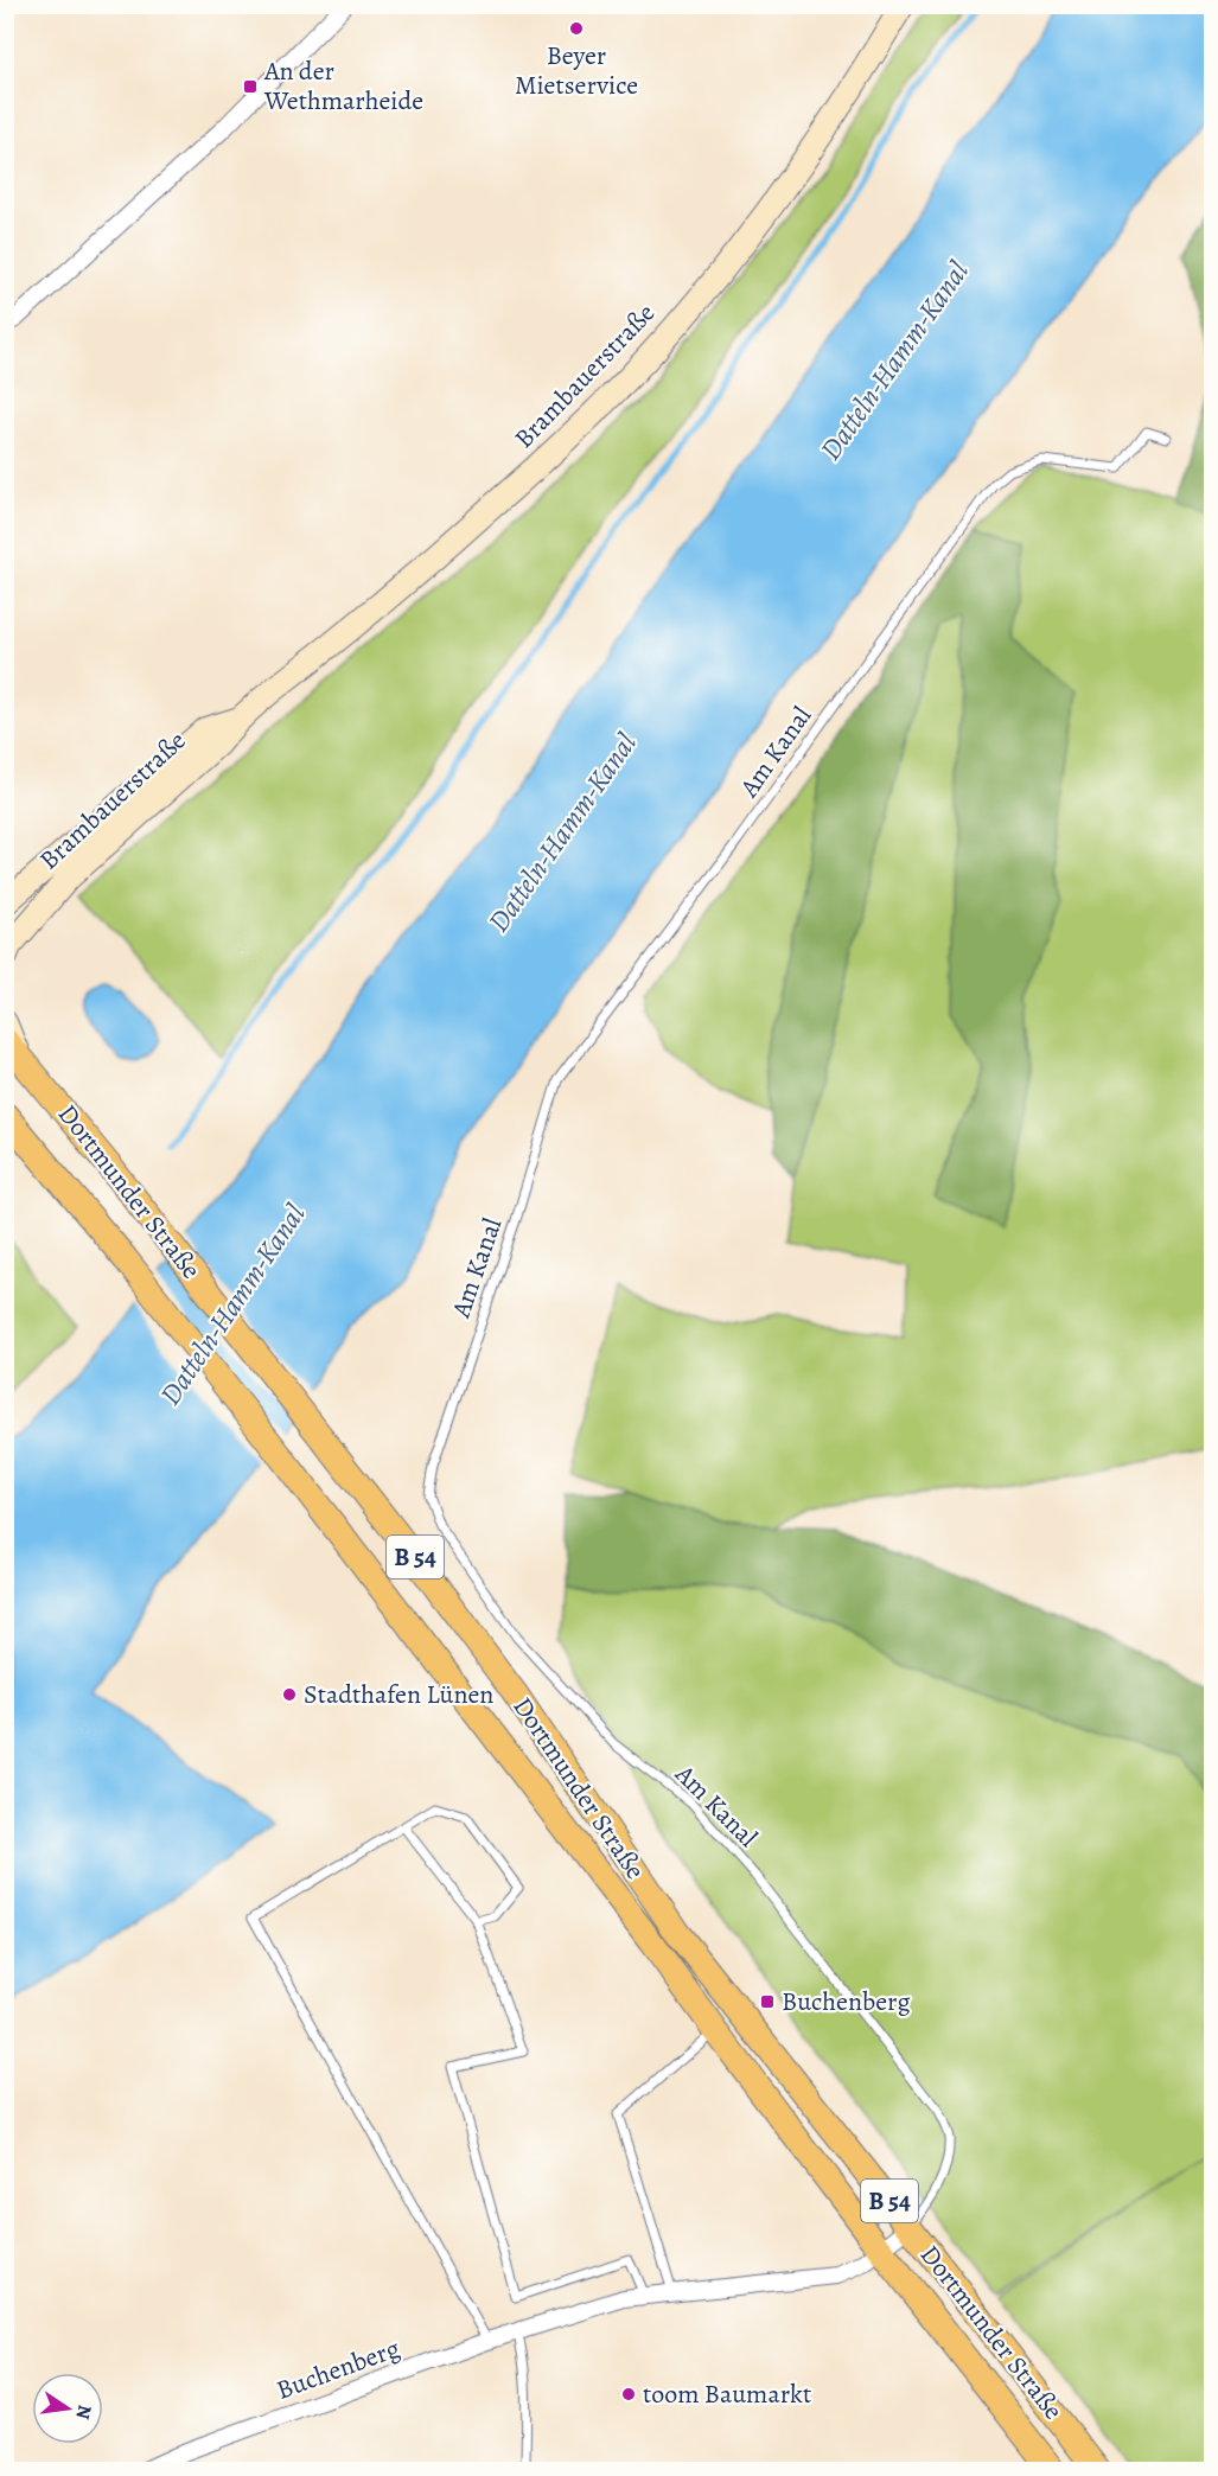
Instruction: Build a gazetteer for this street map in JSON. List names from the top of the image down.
{
  "streets": {
    "main road": ["Brambauerstraße", "Dortmunder Straße", "B 54"],
    "street": ["Buchenberg"],
    "lane": ["Am Kanal"]
  },
  "crossings": [
    ["Am Kanal", "Dortmunder Straße"],
    ["Am Kanal", "Buchenberg"],
    ["Dortmunder Straße", "Buchenberg"]
  ],
  "water": ["Datteln-Hamm-Kanal"],
  "places": {
    "other": ["Beyer Mietservice", "Stadthafen Lünen", "toom Baumarkt"],
    "transit": ["An der Wethmarheide", "Buchenberg"]
  },
  "north": "right"
}
